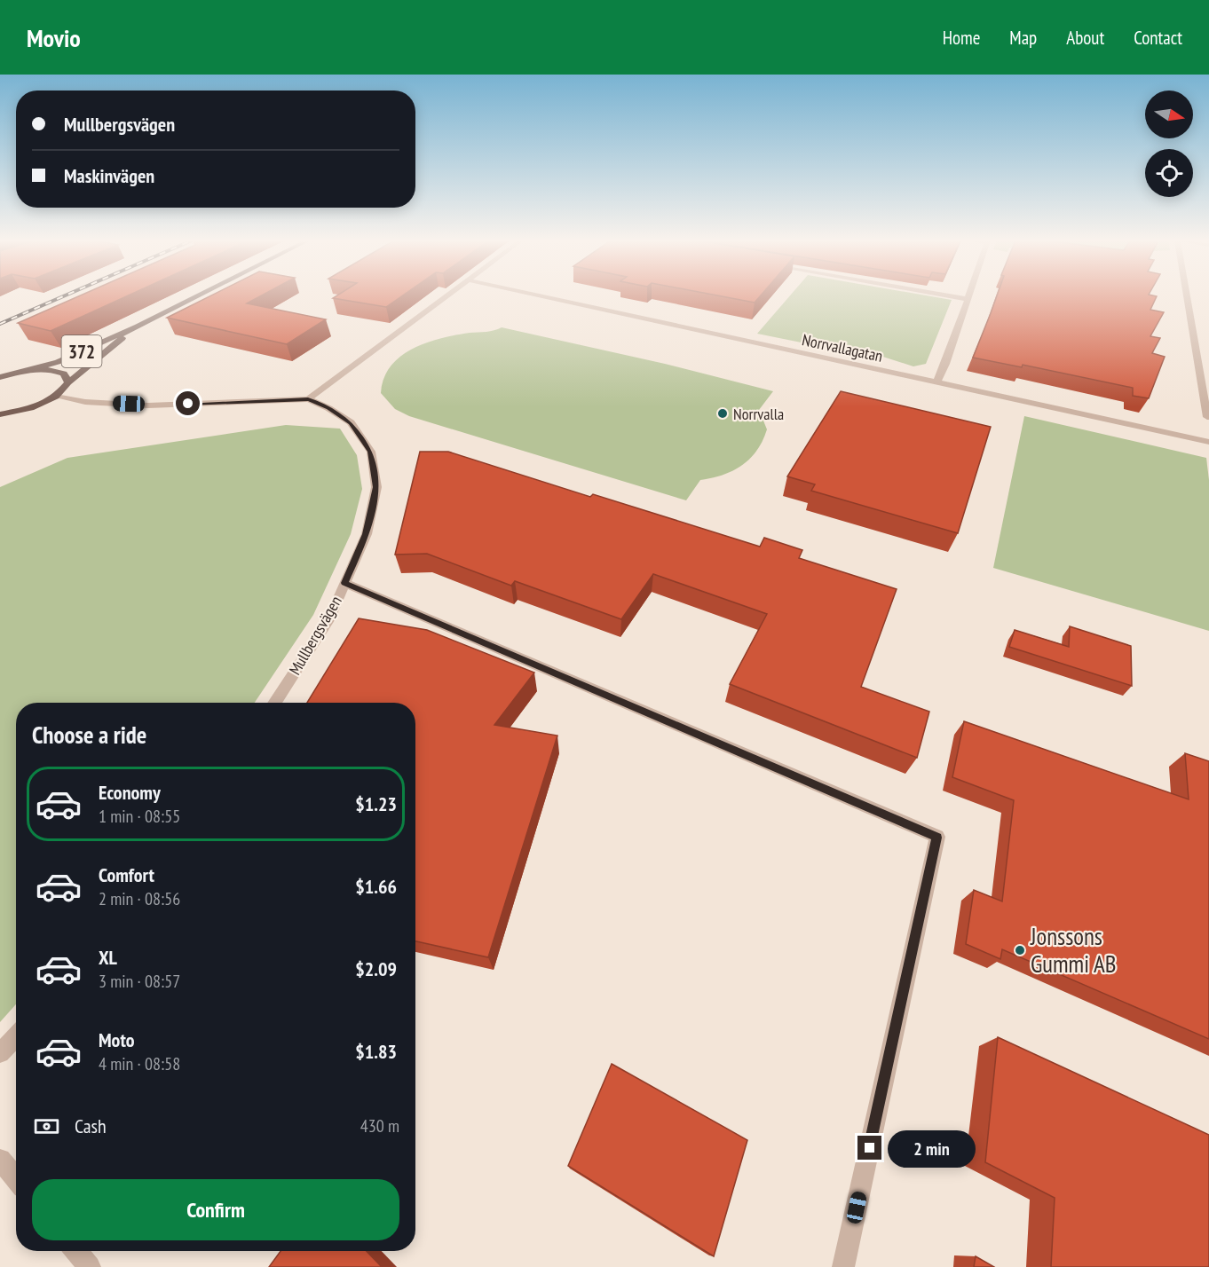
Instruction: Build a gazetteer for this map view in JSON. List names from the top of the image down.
{
  "streets": {
    "main road": ["372"],
    "street": ["Norrvallagatan", "Mullbergsvägen"]
  },
  "crossings": [
    ["372", "Mullbergsvägen"]
  ],
  "places": ["Norrvalla", "Jonssons Gummi AB"],
  "north": "right",
  "page": {
    "header": "Movio",
    "nav": [
      "Home",
      "Map",
      "About",
      "Contact"
    ],
    "banner": ["Mullbergsvägen", "Maskinvägen"],
    "heading": "Choose a ride",
    "list": [
      {
        "name": "Economy",
        "note": "1 min · 08:55",
        "value": "$1.23"
      },
      {
        "name": "Comfort",
        "note": "2 min · 08:56",
        "value": "$1.66"
      },
      {
        "name": "XL",
        "note": "3 min · 08:57",
        "value": "$2.09"
      },
      {
        "name": "Moto",
        "note": "4 min · 08:58",
        "value": "$1.83"
      }
    ],
    "pay": ["Cash", "430 m"],
    "bubble": "2 min",
    "buttons": "Confirm"
  }
}
